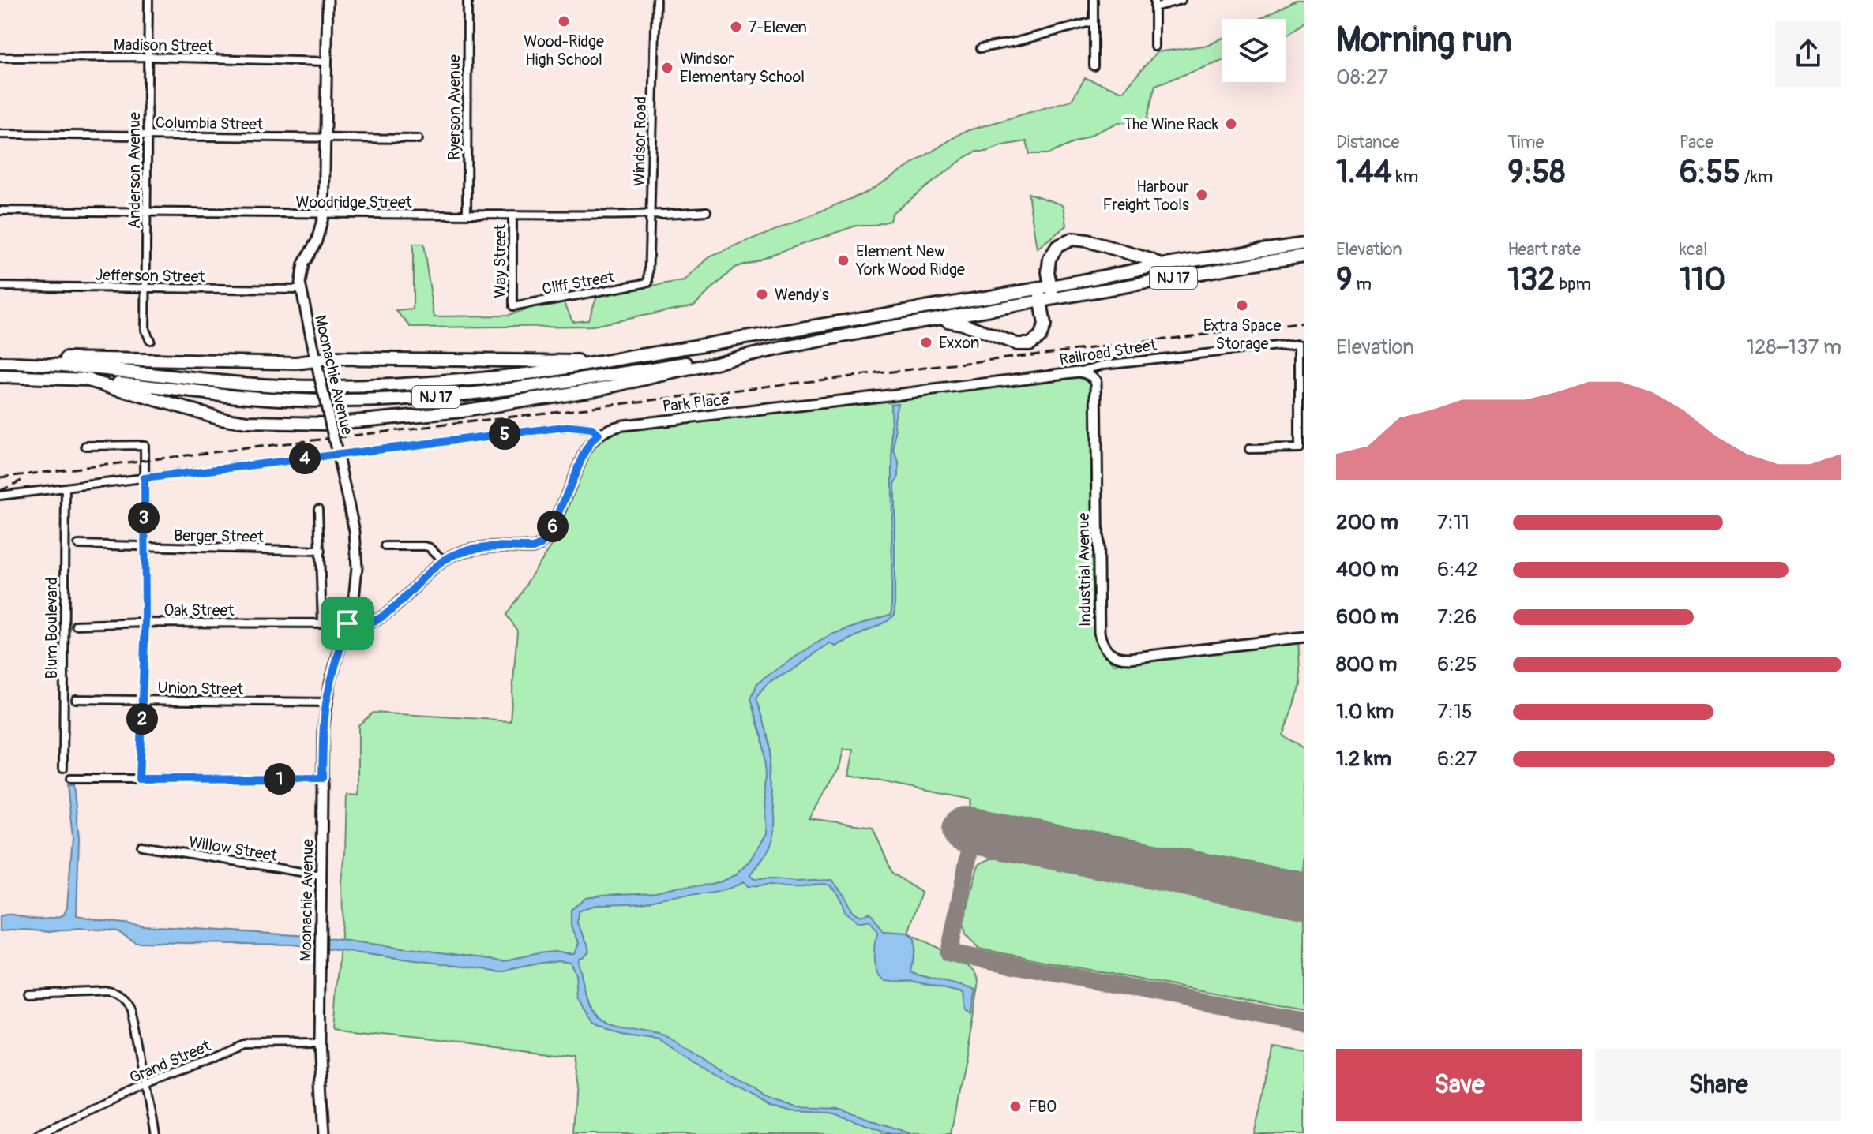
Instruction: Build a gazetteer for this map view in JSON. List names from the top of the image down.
{
  "streets": {
    "highway": ["NJ 17"],
    "street": [
      "Madison Street",
      "Ryerson Avenue",
      "Columbia Street",
      "Windsor Road",
      "Anderson Avenue",
      "Woodridge Street",
      "Way Street",
      "Jefferson Street",
      "Cliff Street",
      "Railroad Street",
      "Moonachie Avenue",
      "Park Place",
      "Berger Street",
      "Industrial Avenue",
      "Oak Street",
      "Blum Boulevard",
      "Union Street",
      "Willow Street",
      "Grand Street"
    ]
  },
  "crossings": [
    ["Madison Street", "Anderson Avenue"],
    ["Madison Street", "Moonachie Avenue"],
    ["Ryerson Avenue", "Woodridge Street"],
    ["Columbia Street", "Anderson Avenue"],
    ["Columbia Street", "Moonachie Avenue"],
    ["Windsor Road", "Woodridge Street"],
    ["Windsor Road", "Cliff Street"],
    ["Anderson Avenue", "Woodridge Street"],
    ["Anderson Avenue", "Jefferson Street"],
    ["Woodridge Street", "Way Street"],
    ["Woodridge Street", "Moonachie Avenue"],
    ["Way Street", "Cliff Street"],
    ["Jefferson Street", "Moonachie Avenue"],
    ["Railroad Street", "Park Place"],
    ["Railroad Street", "Industrial Avenue"],
    ["Moonachie Avenue", "Oak Street"],
    ["Moonachie Avenue", "Union Street"],
    ["Moonachie Avenue", "Willow Street"],
    ["Moonachie Avenue", "Grand Street"]
  ],
  "places": [
    "Wood-Ridge High School",
    "7-Eleven",
    "Windsor Elementary School",
    "The Wine Rack",
    "Harbour Freight Tools",
    "Element New York Wood Ridge",
    "Wendy's",
    "Extra Space Storage",
    "Exxon",
    "FBO"
  ],
  "page": {
    "heading": ["Morning run", "08:27"],
    "stats": [
      ["Distance", "1.44 km"],
      ["Time", "9:58"],
      ["Pace", "6:55 /km"],
      ["Elevation", "9 m"],
      ["Heart rate", "132 bpm"],
      ["kcal", "110"]
    ],
    "chart": ["Elevation", "128–137 m"],
    "pins": [
      "5",
      "4",
      "3",
      "6",
      "2",
      "1"
    ],
    "list": [
      {
        "name": "200 m",
        "note": "7:11"
      },
      {
        "name": "400 m",
        "note": "6:42"
      },
      {
        "name": "600 m",
        "note": "7:26"
      },
      {
        "name": "800 m",
        "note": "6:25"
      },
      {
        "name": "1.0 km",
        "note": "7:15"
      },
      {
        "name": "1.2 km",
        "note": "6:27"
      }
    ],
    "buttons": ["Save", "Share"]
  }
}
